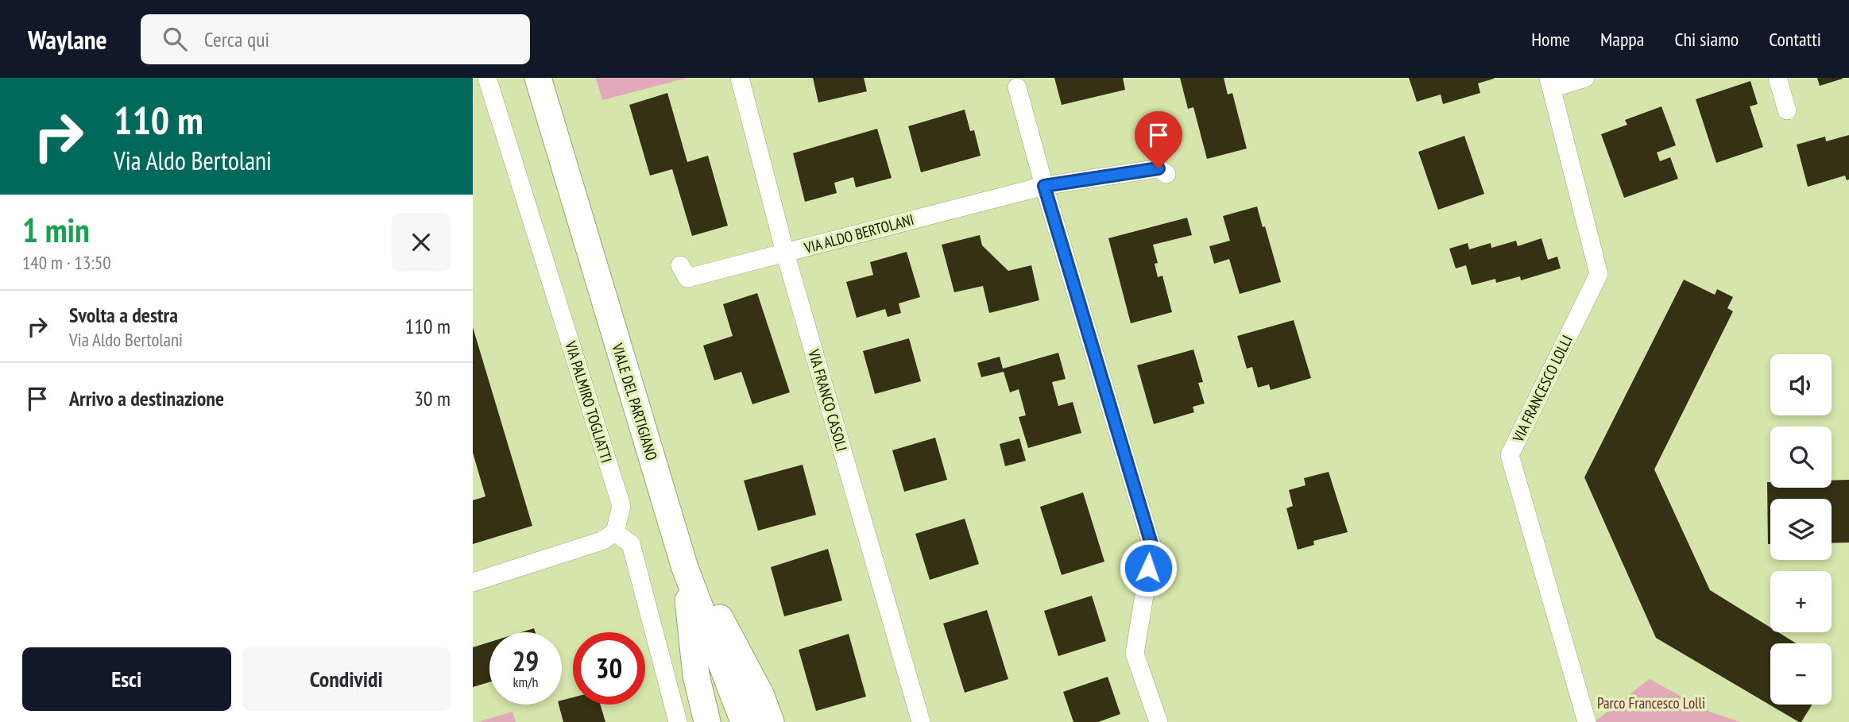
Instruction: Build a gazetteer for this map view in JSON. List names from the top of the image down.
{
  "streets": {
    "main road": ["VIALE DEL PARTIGIANO"],
    "street": [
      "VIA ALDO BERTOLANI",
      "VIA FRANCESCO LOLLI",
      "VIA FRANCO CASOLI",
      "VIA PALMIRO TOGLIATTI"
    ]
  },
  "crossings": [
    ["VIA ALDO BERTOLANI", "VIA FRANCO CASOLI"]
  ],
  "parks": ["Parco Francesco Lolli"],
  "page": {
    "header": "Waylane",
    "search": "Cerca qui",
    "nav": [
      "Home",
      "Mappa",
      "Chi siamo",
      "Contatti"
    ],
    "turn": ["110 m", "Via Aldo Bertolani"],
    "heading": ["1 min", "140 m · 13:50"],
    "list": [
      {
        "name": "Svolta a destra",
        "note": "Via Aldo Bertolani",
        "value": "110 m"
      },
      {
        "name": "Arrivo a destinazione",
        "value": "30 m"
      }
    ],
    "map_buttons": ["+", "−"],
    "speed": "29 km/h",
    "limit": "30",
    "buttons": ["Esci", "Condividi"]
  }
}
